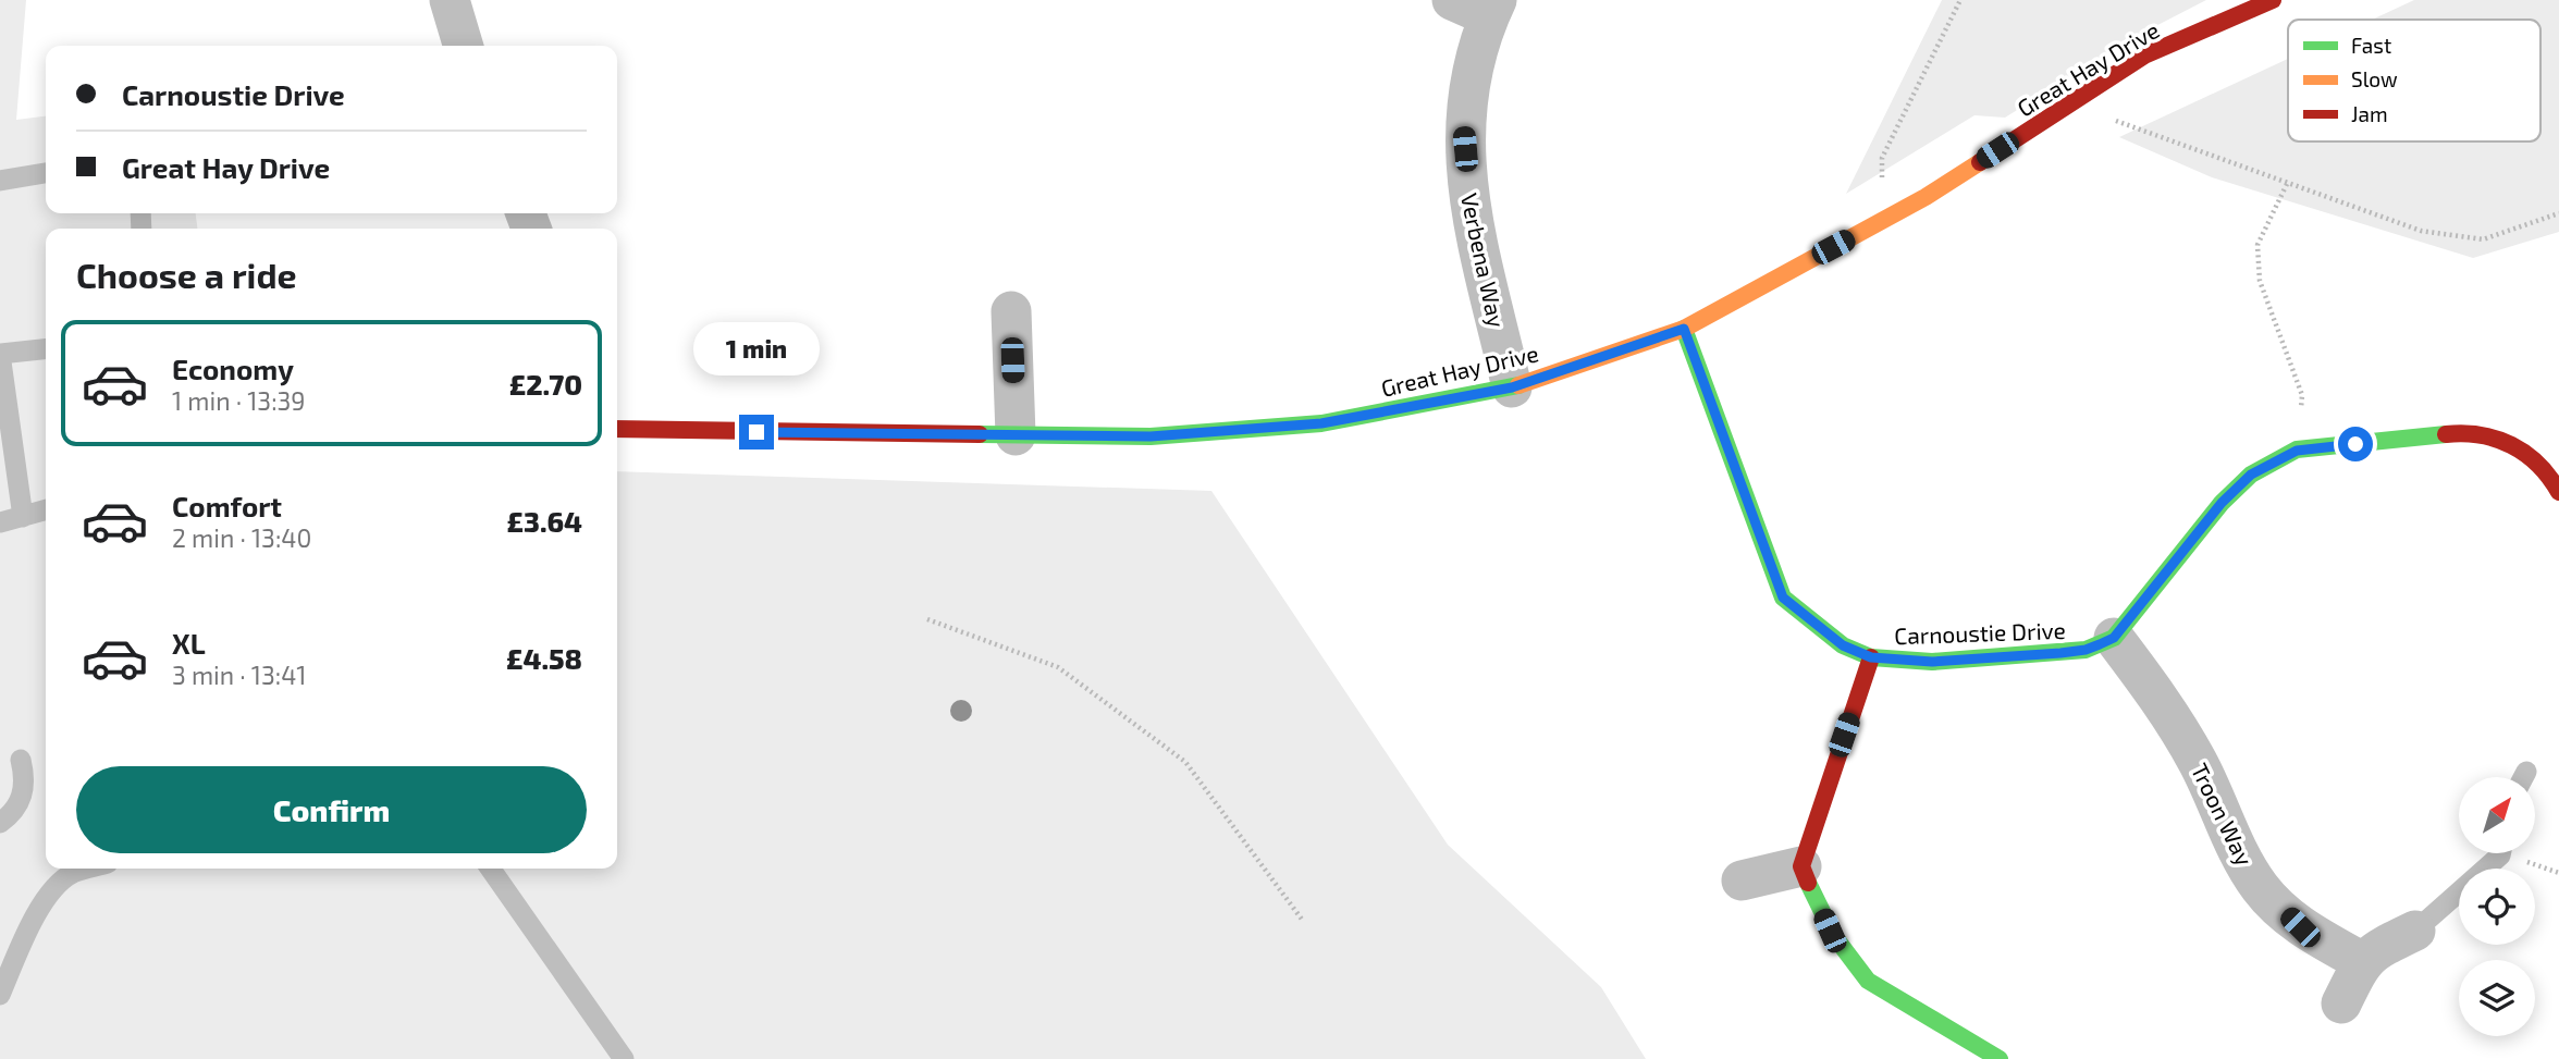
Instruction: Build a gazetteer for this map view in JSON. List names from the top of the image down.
{
  "streets": {
    "street": [
      "Great Hay Drive",
      "Verbena Way",
      "Carnoustie Drive",
      "Troon Way"
    ]
  },
  "crossings": [
    ["Great Hay Drive", "Verbena Way"],
    ["Great Hay Drive", "Carnoustie Drive"],
    ["Carnoustie Drive", "Troon Way"]
  ],
  "legend": ["Fast", "Slow", "Jam"],
  "north": "top right",
  "page": {
    "banner": ["Carnoustie Drive", "Great Hay Drive"],
    "heading": "Choose a ride",
    "list": [
      {
        "name": "Economy",
        "note": "1 min · 13:39",
        "value": "£2.70"
      },
      {
        "name": "Comfort",
        "note": "2 min · 13:40",
        "value": "£3.64"
      },
      {
        "name": "XL",
        "note": "3 min · 13:41",
        "value": "£4.58"
      }
    ],
    "bubble": "1 min",
    "buttons": "Confirm"
  }
}
